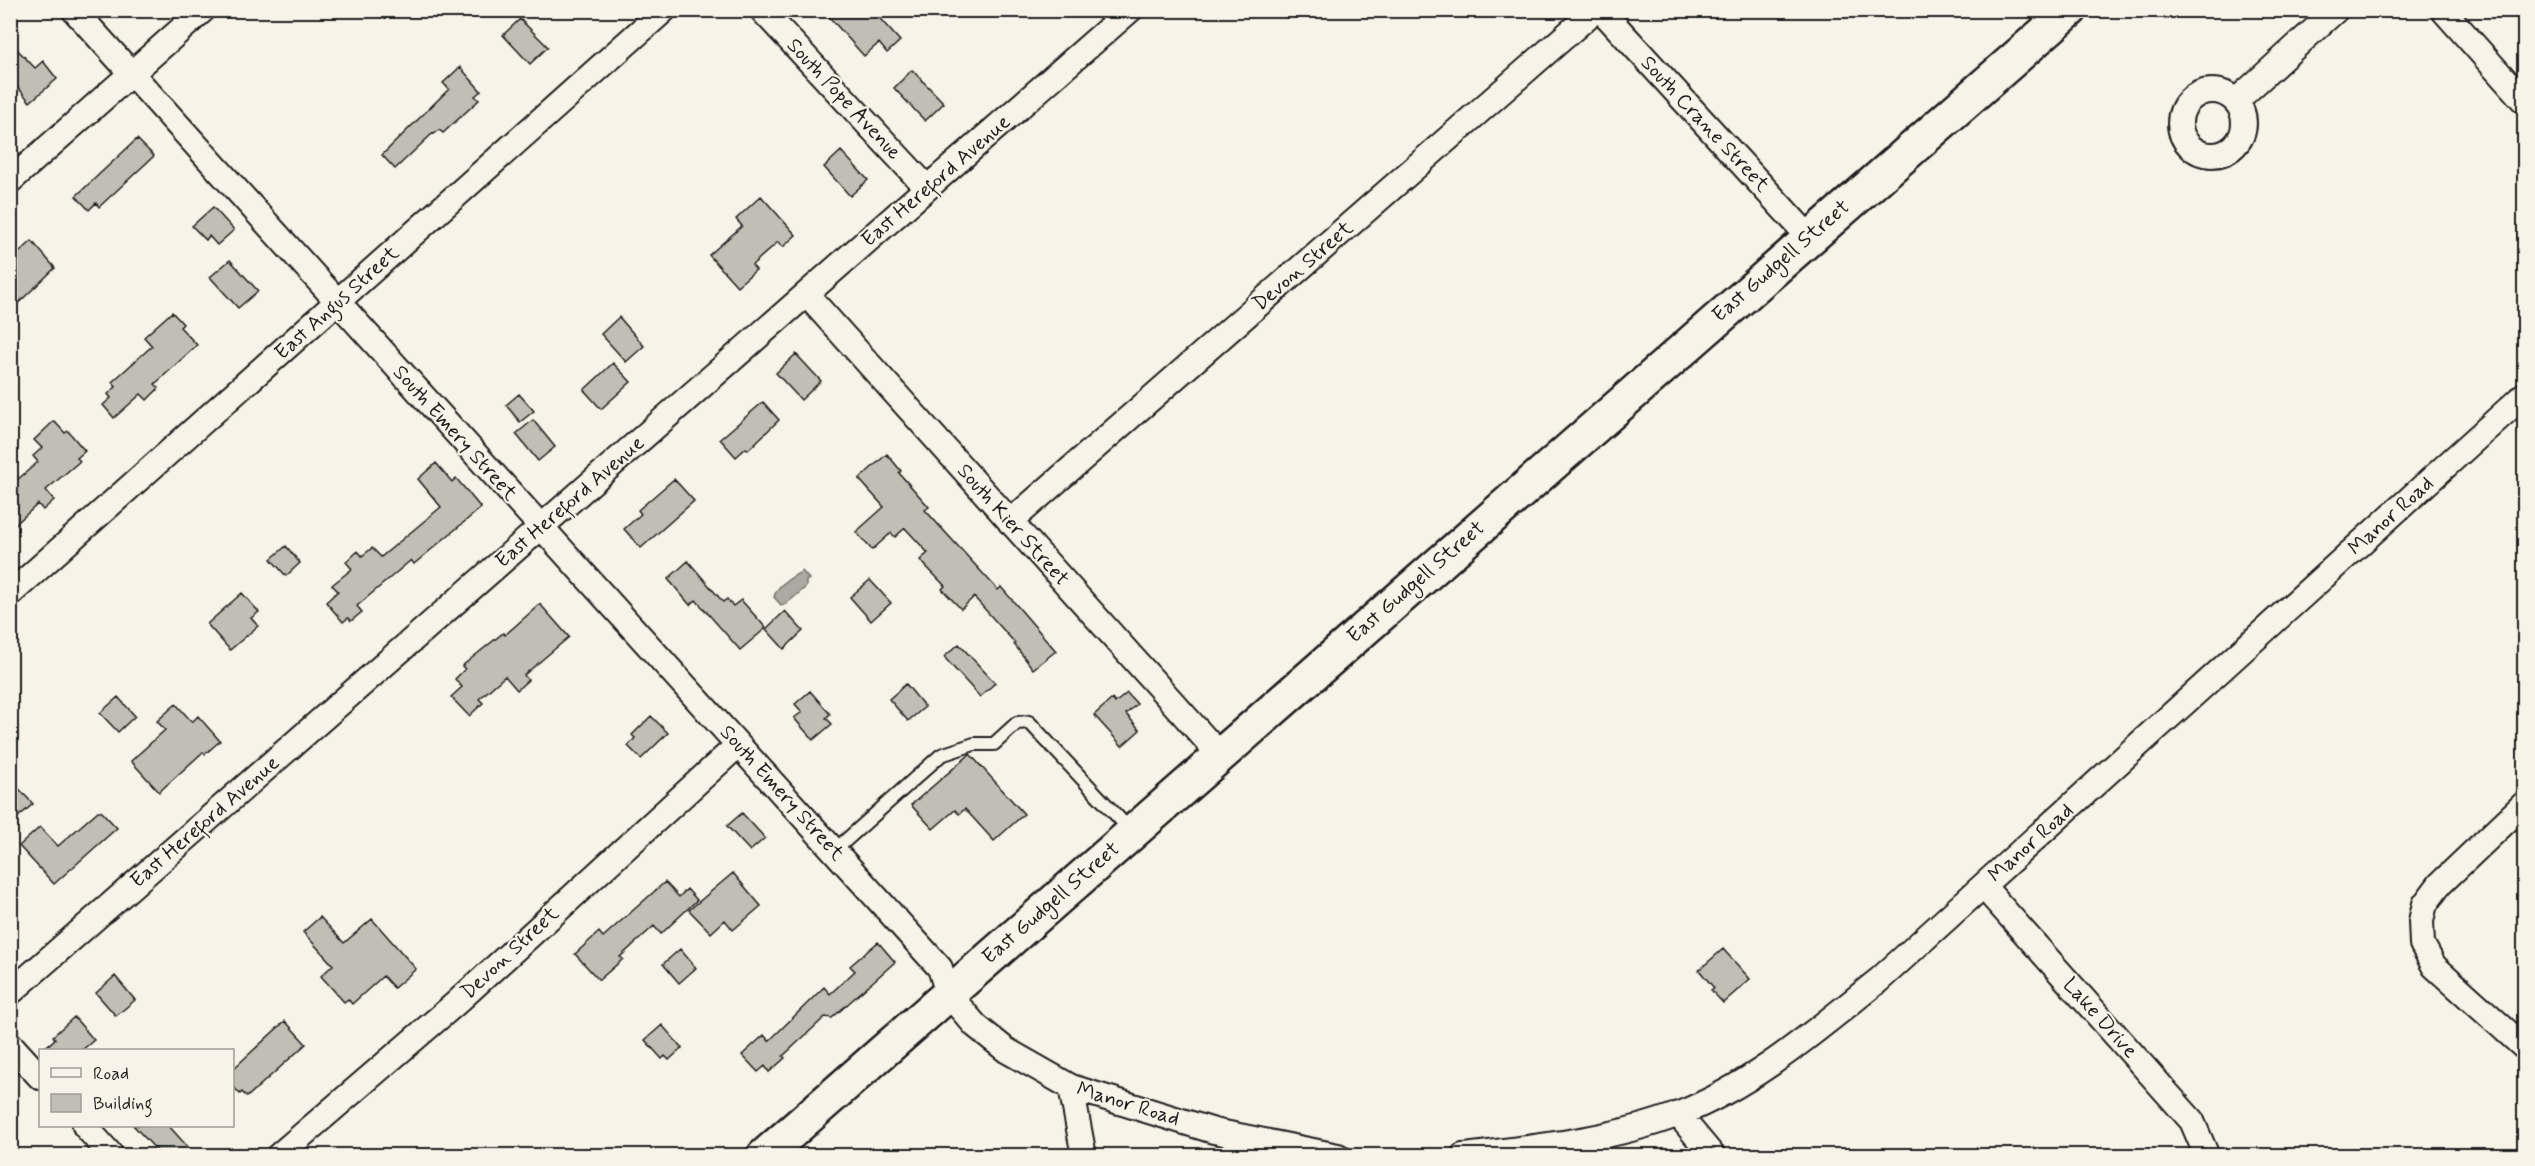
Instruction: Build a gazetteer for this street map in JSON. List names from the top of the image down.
{
  "streets": {
    "street": [
      "South Pope Avenue",
      "South Crane Street",
      "East Hereford Avenue",
      "East Gudgell Street",
      "Devon Street",
      "East Angus Street",
      "South Emery Street",
      "Manor Road",
      "South Kier Street",
      "Lake Drive"
    ]
  },
  "crossings": [
    ["South Pope Avenue", "East Hereford Avenue"],
    ["South Crane Street", "East Gudgell Street"],
    ["East Hereford Avenue", "South Emery Street"],
    ["East Hereford Avenue", "South Kier Street"],
    ["East Gudgell Street", "South Emery Street"],
    ["East Gudgell Street", "Manor Road"],
    ["East Gudgell Street", "South Kier Street"],
    ["Devon Street", "South Emery Street"],
    ["Devon Street", "South Kier Street"],
    ["East Angus Street", "South Emery Street"],
    ["South Emery Street", "Manor Road"],
    ["Manor Road", "Lake Drive"]
  ],
  "legend": ["Road", "Building"]
}
